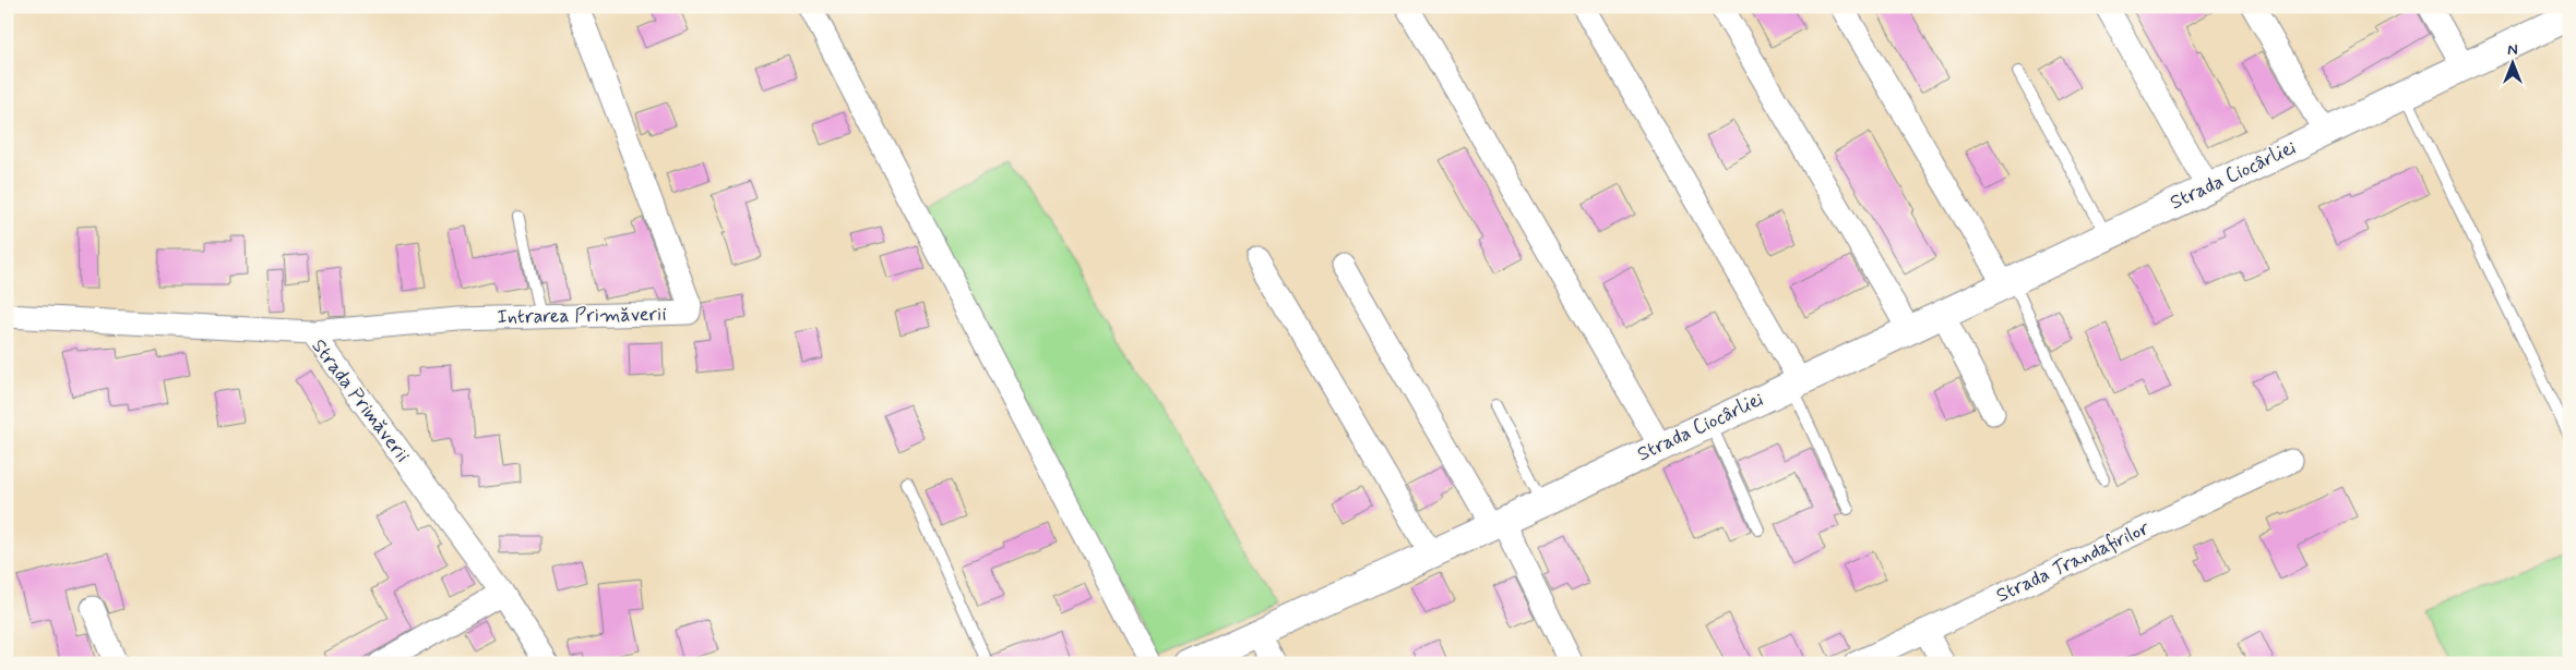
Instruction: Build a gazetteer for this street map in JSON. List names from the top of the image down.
{
  "streets": {
    "street": [
      "Strada Ciocârliei",
      "Intrarea Primăverii",
      "Strada Primăverii",
      "Strada Trandafirilor"
    ]
  },
  "crossings": [
    ["Intrarea Primăverii", "Strada Primăverii"]
  ],
  "north": "top"
}
